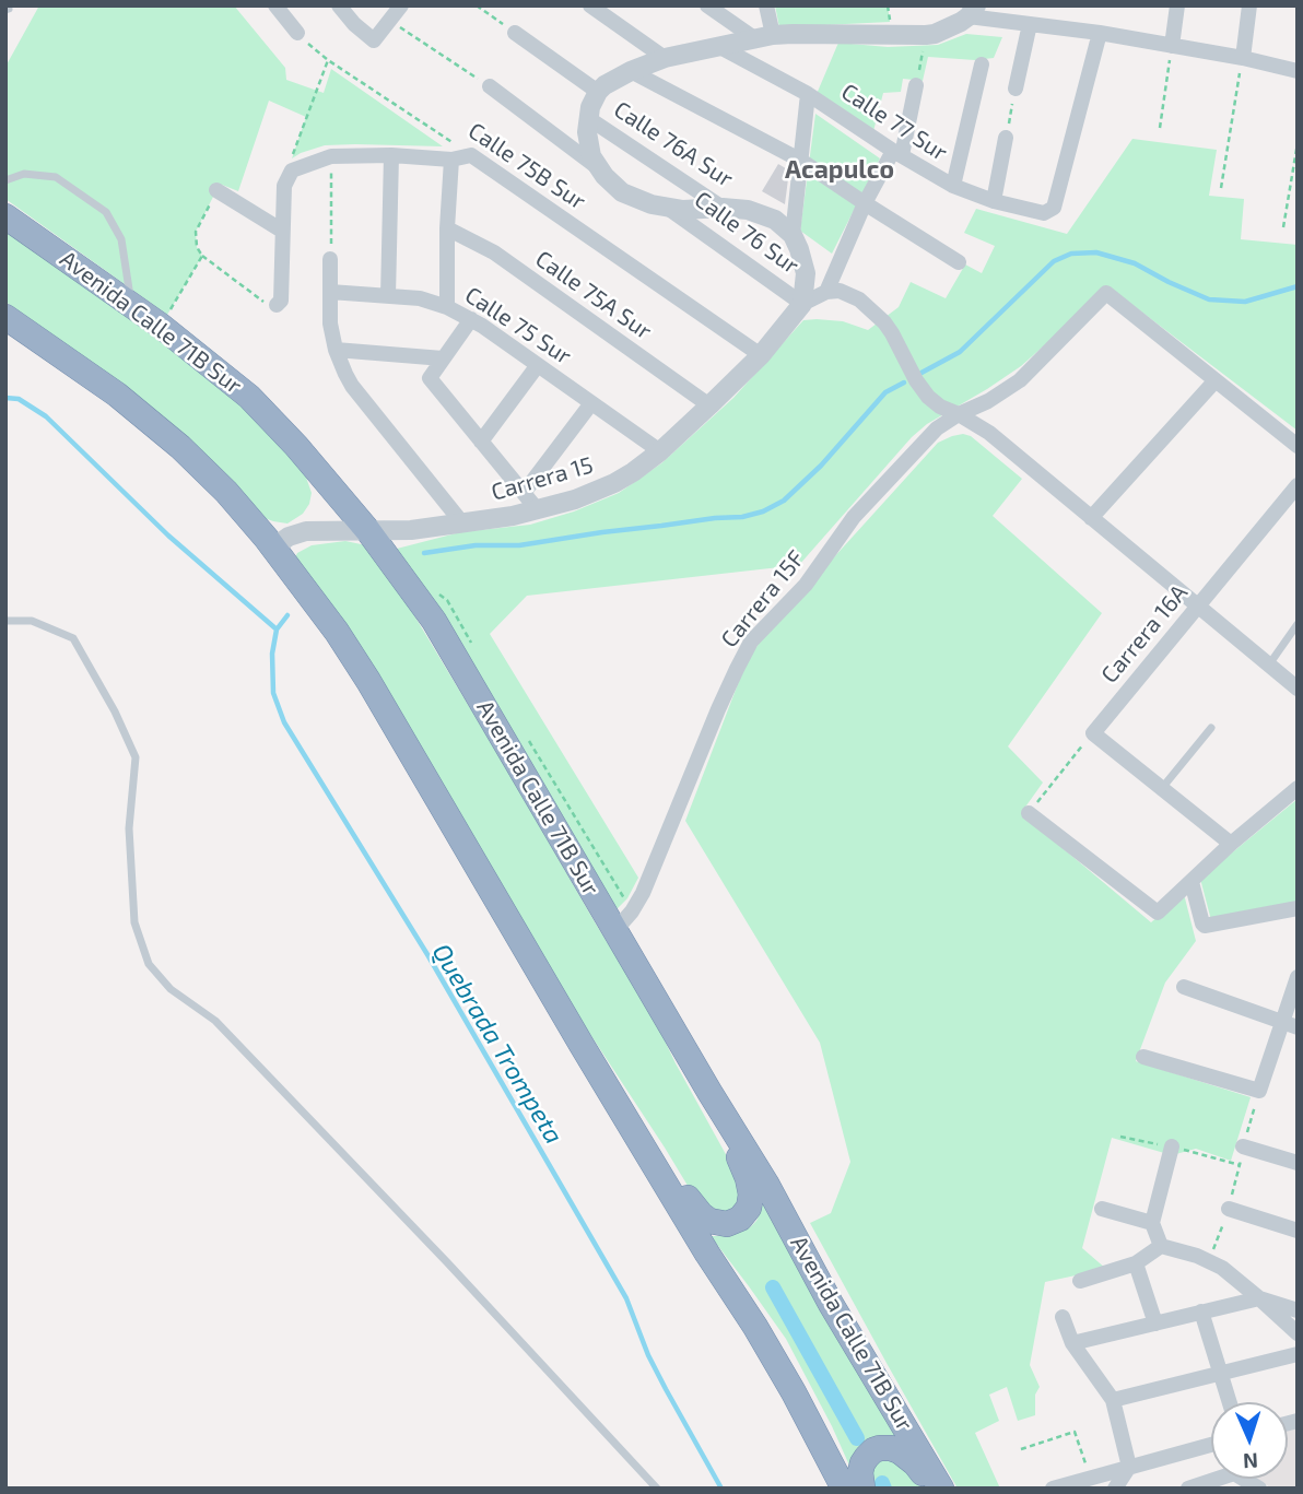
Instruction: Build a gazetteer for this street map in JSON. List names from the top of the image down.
{
  "streets": {
    "highway": ["Avenida Calle 71B Sur"],
    "street": [
      "Calle 77 Sur",
      "Calle 76A Sur",
      "Calle 75B Sur",
      "Calle 76 Sur",
      "Calle 75A Sur",
      "Calle 75 Sur",
      "Carrera 15",
      "Carrera 15F",
      "Carrera 16A"
    ]
  },
  "crossings": [
    ["Calle 75B Sur", "Carrera 15"],
    ["Calle 76 Sur", "Carrera 15"],
    ["Calle 75A Sur", "Carrera 15"],
    ["Avenida Calle 71B Sur", "Carrera 15"],
    ["Avenida Calle 71B Sur", "Carrera 15F"],
    ["Calle 75 Sur", "Carrera 15"]
  ],
  "districts": ["Acapulco"],
  "water": ["Quebrada Trompeta"],
  "north": "bottom"
}
